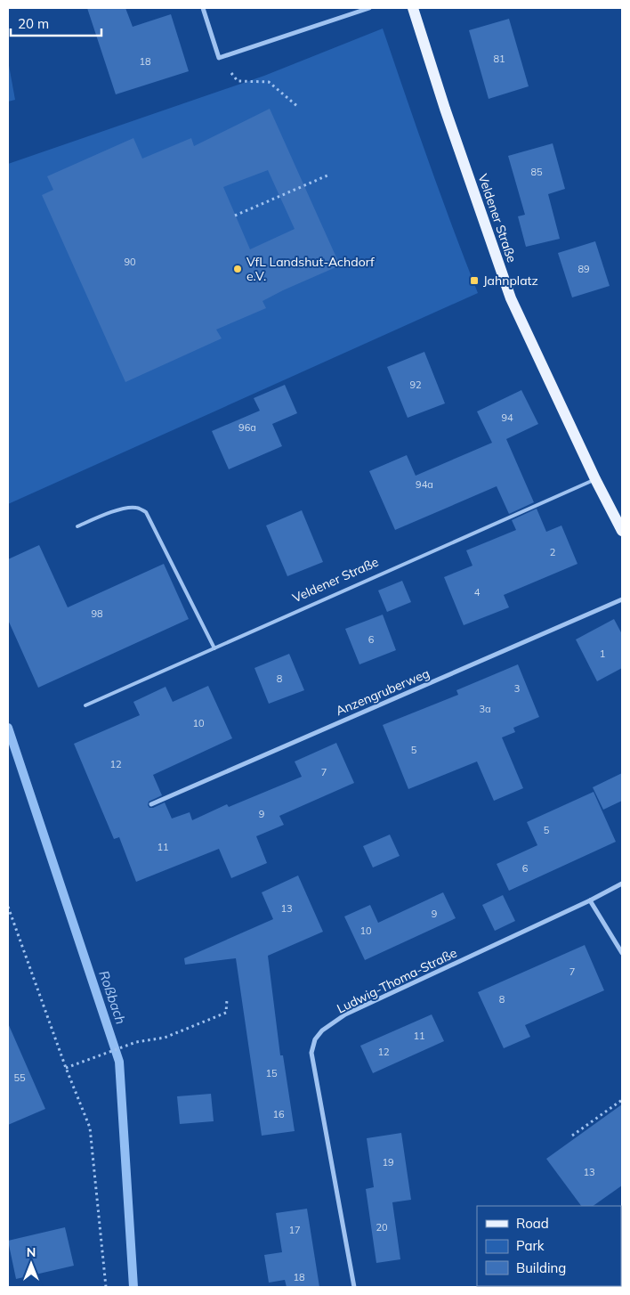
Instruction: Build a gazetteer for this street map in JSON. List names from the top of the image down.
{
  "streets": {
    "main road": ["Veldener Straße"],
    "street": ["Anzengruberweg", "Ludwig-Thoma-Straße"]
  },
  "water": ["Roßbach"],
  "places": {
    "other": ["VfL Landshut-Achdorf e.V."],
    "transit": ["Jahnplatz"]
  },
  "house_numbers": [
    "81",
    "18",
    "85",
    "90",
    "89",
    "92",
    "94",
    "96a",
    "94a",
    "2",
    "4",
    "98",
    "6",
    "1",
    "8",
    "3",
    "3a",
    "10",
    "5",
    "12",
    "7",
    "9",
    "5",
    "11",
    "6",
    "13",
    "9",
    "10",
    "7",
    "8",
    "11",
    "12",
    "15",
    "55",
    "16",
    "19",
    "13",
    "20",
    "17",
    "18"
  ],
  "legend": ["Road", "Park", "Building"],
  "scale_bar": "20 m",
  "north": "top"
}
